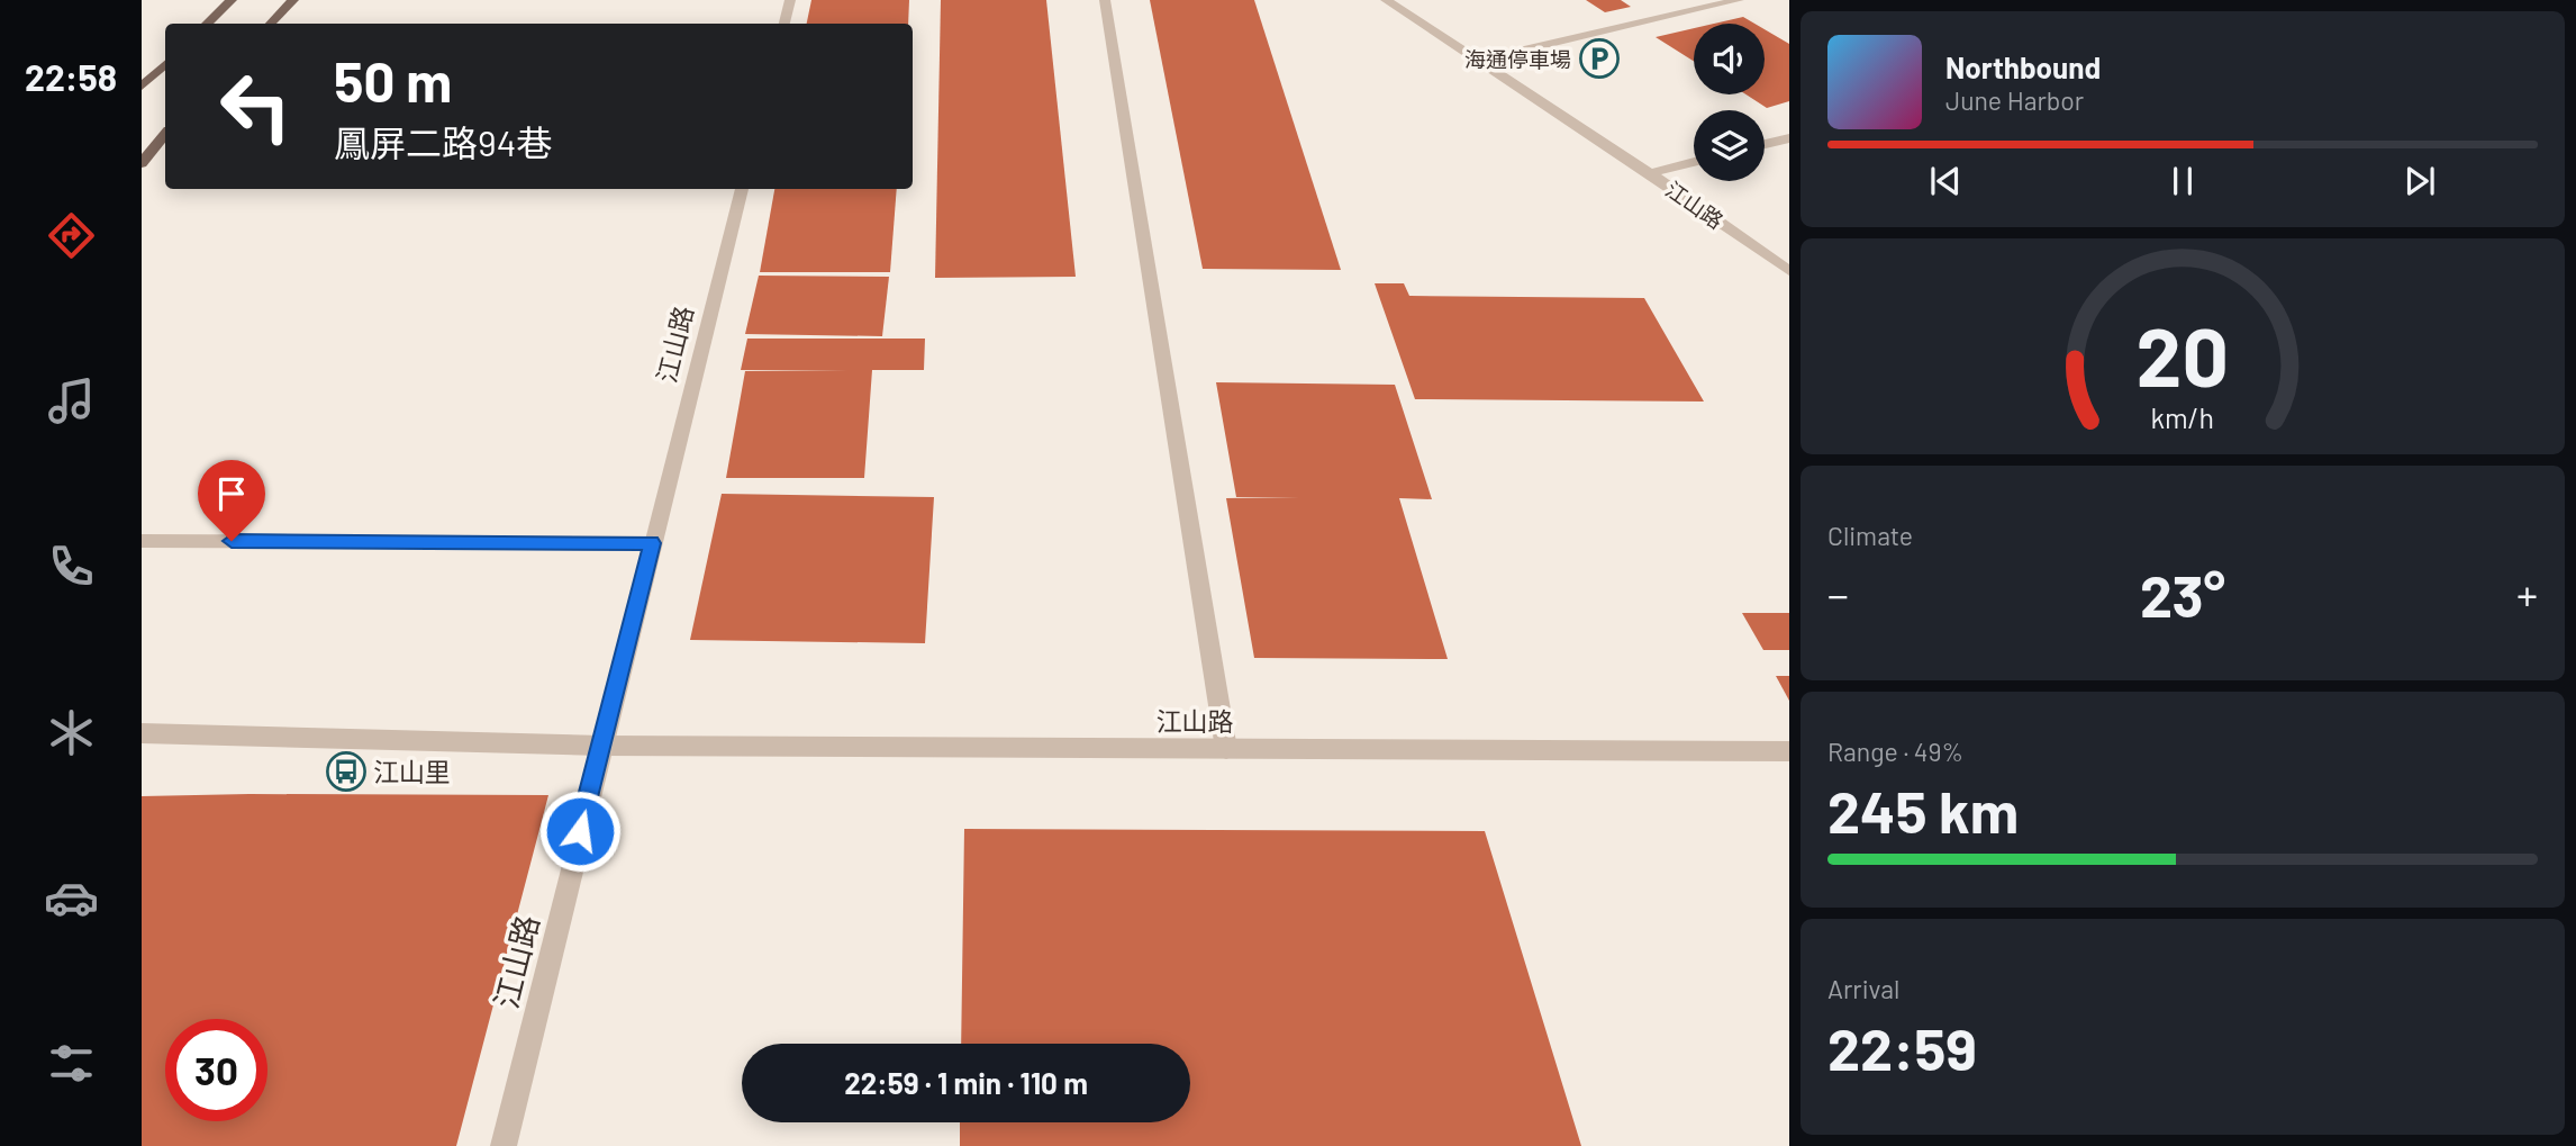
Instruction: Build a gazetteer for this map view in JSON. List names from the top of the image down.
{
  "streets": {
    "street": ["江山路"]
  },
  "places": {
    "parking": ["海通停車場"],
    "bus stop": ["江山里"]
  },
  "page": {
    "tabs": "22:58",
    "turn": ["50 m", "鳳屏二路94巷"],
    "song": ["Northbound", "June Harbor"],
    "tile": [
      "Climate",
      ["Range · 49%", "245 km"],
      ["Arrival", "22:59"]
    ],
    "heat": ["−", "23°", "+"],
    "limit": "30",
    "trip": "22:59 · 1 min · 110 m",
    "gauge": ["20", "km/h"]
  }
}
